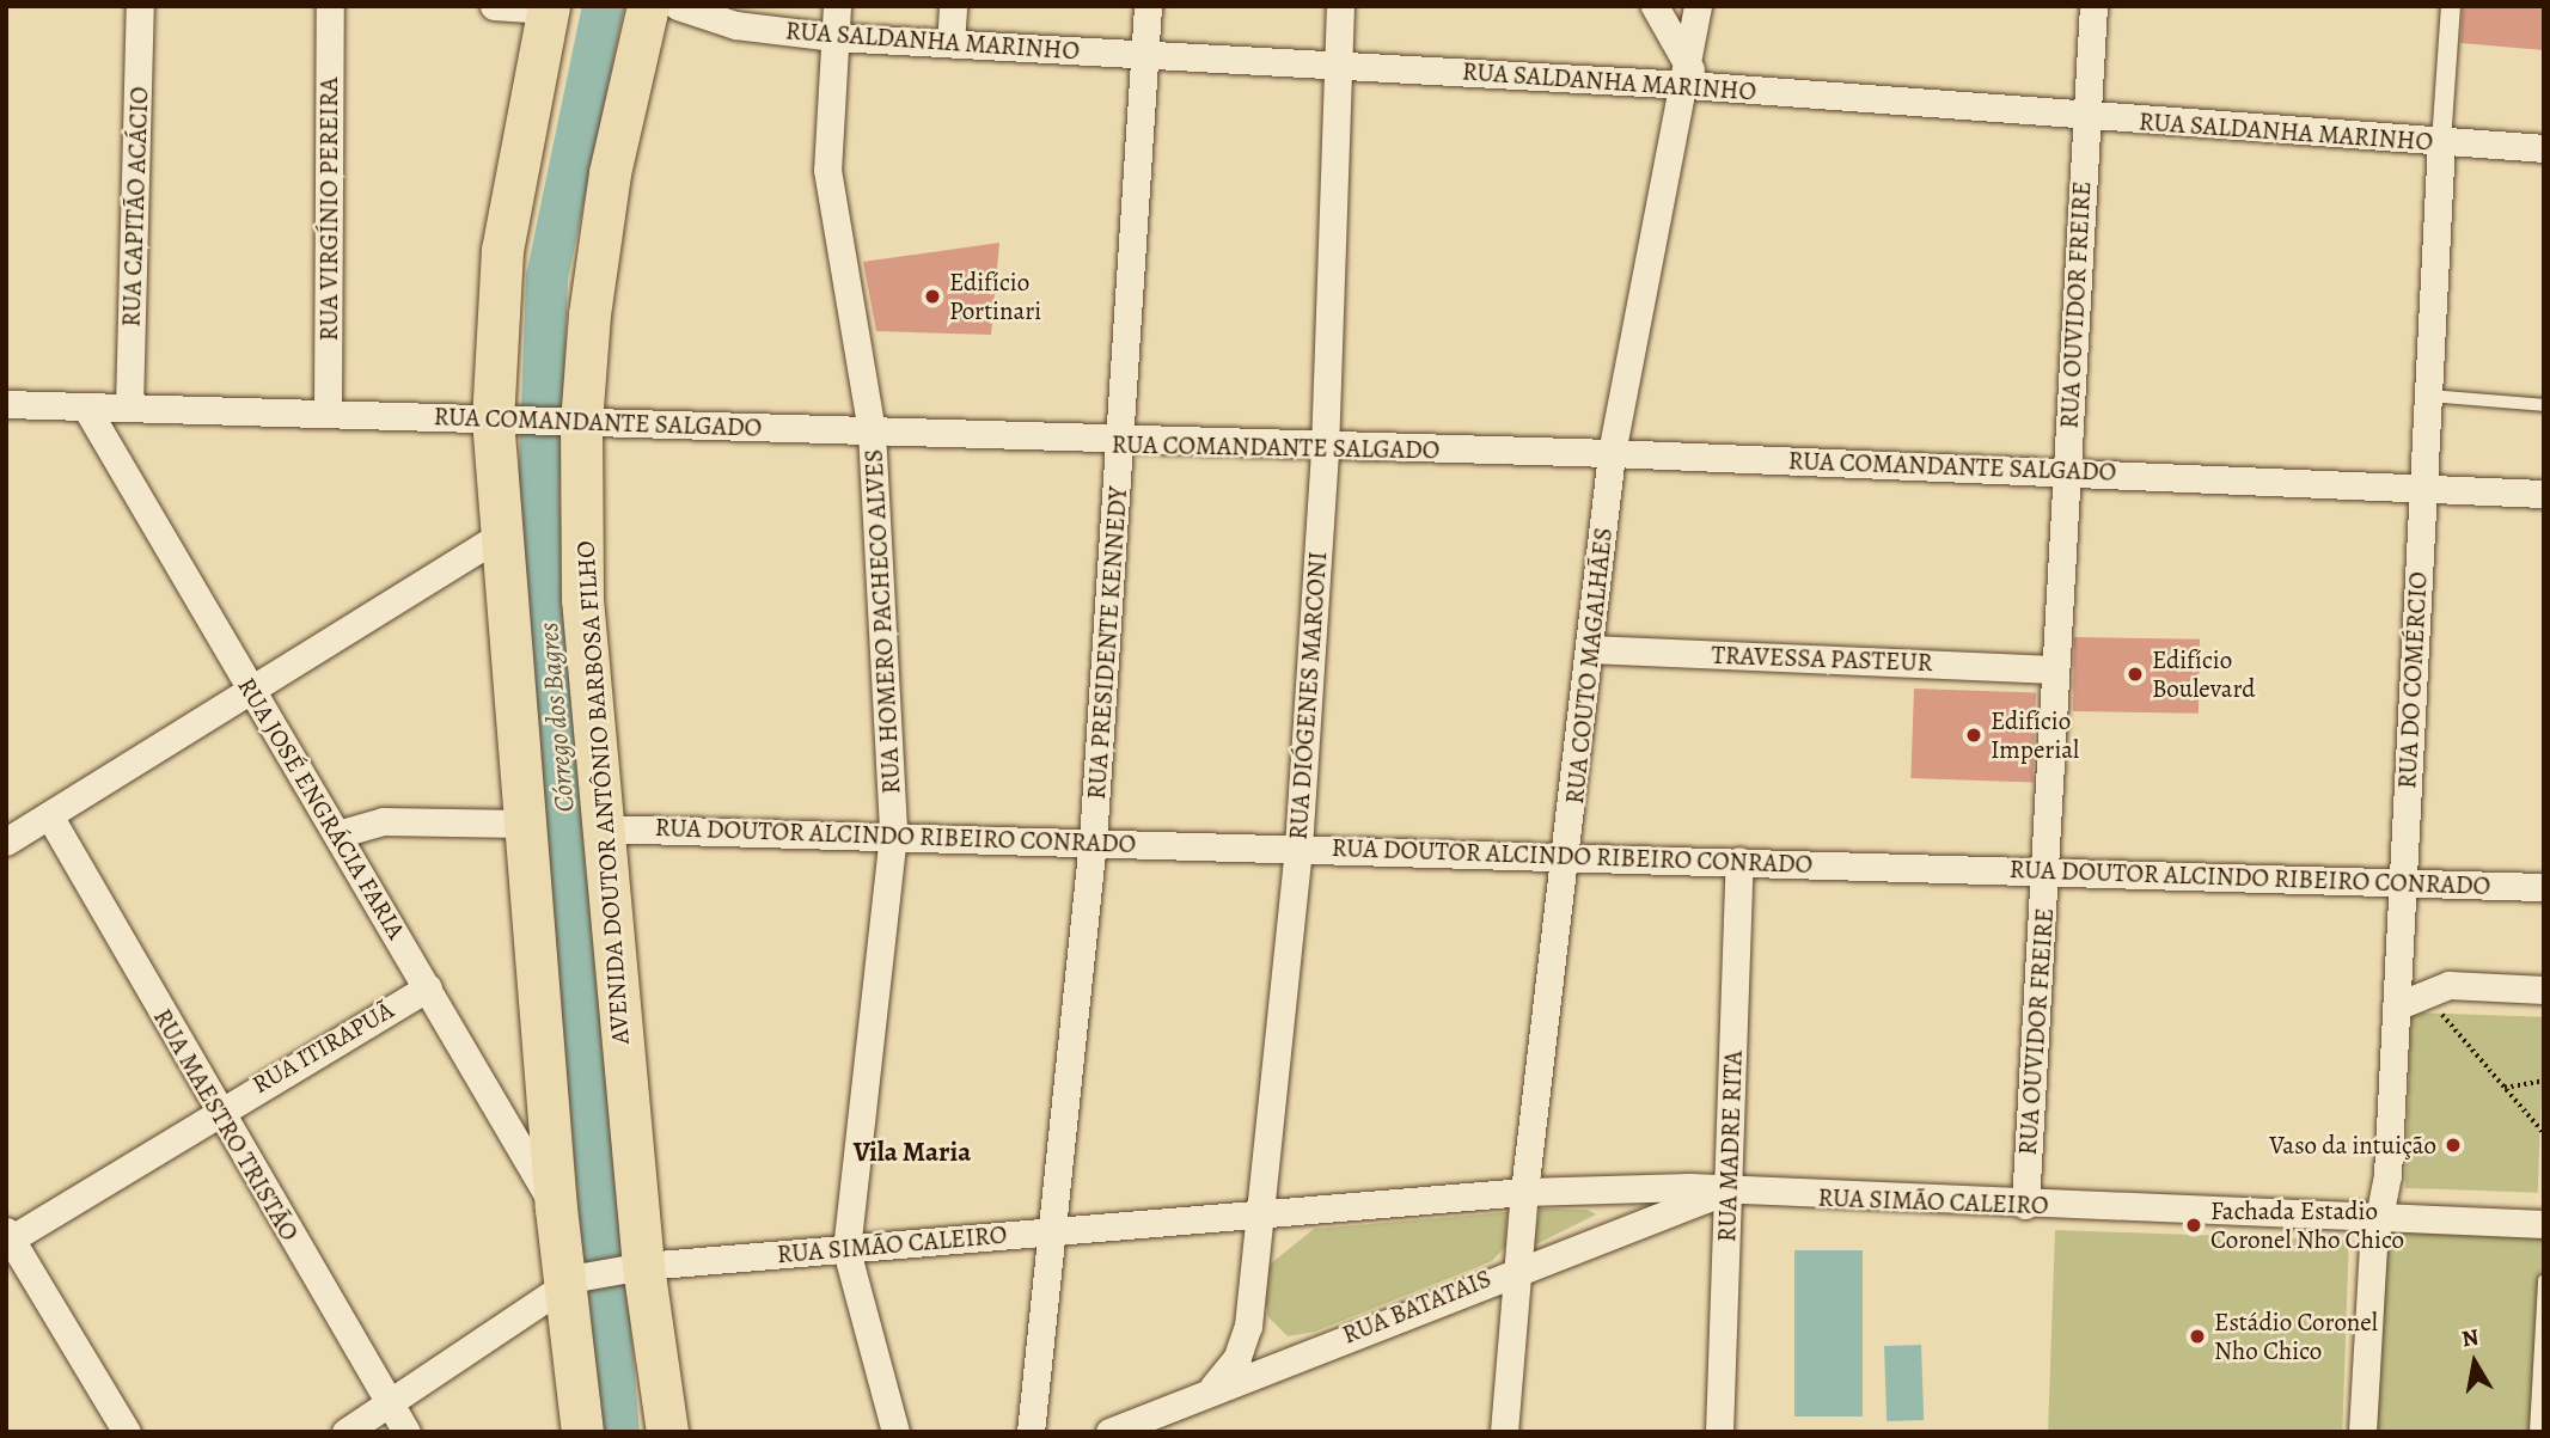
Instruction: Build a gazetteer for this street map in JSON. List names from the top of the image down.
{
  "streets": {
    "main road": ["AVENIDA DOUTOR ANTÔNIO BARBOSA FILHO"],
    "street": [
      "RUA SALDANHA MARINHO",
      "RUA CAPITÃO ACÁCIO",
      "RUA VIRGÍNIO PEREIRA",
      "RUA OUVIDOR FREIRE",
      "RUA COMANDANTE SALGADO",
      "RUA HOMERO PACHECO ALVES",
      "RUA PRESIDENTE KENNEDY",
      "TRAVESSA PASTEUR",
      "RUA COUTO MAGALHÃES",
      "RUA DO COMÉRCIO",
      "RUA DIÓGENES MARCONI",
      "RUA JOSÉ ENGRÁCIA FARIA",
      "RUA DOUTOR ALCINDO RIBEIRO CONRADO",
      "RUA ITIRAPUÃ",
      "RUA MAESTRO TRISTÃO",
      "RUA MADRE RITA",
      "RUA SIMÃO CALEIRO",
      "RUA BATATAIS"
    ]
  },
  "crossings": [
    ["RUA SALDANHA MARINHO", "RUA OUVIDOR FREIRE"],
    ["RUA SALDANHA MARINHO", "RUA HOMERO PACHECO ALVES"],
    ["RUA SALDANHA MARINHO", "RUA PRESIDENTE KENNEDY"],
    ["RUA SALDANHA MARINHO", "RUA COUTO MAGALHÃES"],
    ["RUA SALDANHA MARINHO", "RUA DO COMÉRCIO"],
    ["RUA SALDANHA MARINHO", "RUA DIÓGENES MARCONI"],
    ["RUA CAPITÃO ACÁCIO", "RUA COMANDANTE SALGADO"],
    ["RUA VIRGÍNIO PEREIRA", "RUA COMANDANTE SALGADO"],
    ["RUA OUVIDOR FREIRE", "RUA COMANDANTE SALGADO"],
    ["RUA OUVIDOR FREIRE", "TRAVESSA PASTEUR"],
    ["RUA OUVIDOR FREIRE", "RUA DOUTOR ALCINDO RIBEIRO CONRADO"],
    ["RUA OUVIDOR FREIRE", "RUA SIMÃO CALEIRO"],
    ["RUA COMANDANTE SALGADO", "RUA HOMERO PACHECO ALVES"],
    ["RUA COMANDANTE SALGADO", "RUA PRESIDENTE KENNEDY"],
    ["RUA COMANDANTE SALGADO", "RUA COUTO MAGALHÃES"],
    ["RUA COMANDANTE SALGADO", "RUA DO COMÉRCIO"],
    ["RUA COMANDANTE SALGADO", "RUA DIÓGENES MARCONI"],
    ["RUA COMANDANTE SALGADO", "AVENIDA DOUTOR ANTÔNIO BARBOSA FILHO"],
    ["RUA COMANDANTE SALGADO", "RUA JOSÉ ENGRÁCIA FARIA"],
    ["RUA HOMERO PACHECO ALVES", "RUA DOUTOR ALCINDO RIBEIRO CONRADO"],
    ["RUA HOMERO PACHECO ALVES", "RUA SIMÃO CALEIRO"],
    ["RUA PRESIDENTE KENNEDY", "RUA DOUTOR ALCINDO RIBEIRO CONRADO"],
    ["RUA PRESIDENTE KENNEDY", "RUA SIMÃO CALEIRO"],
    ["TRAVESSA PASTEUR", "RUA COUTO MAGALHÃES"],
    ["RUA COUTO MAGALHÃES", "RUA DOUTOR ALCINDO RIBEIRO CONRADO"],
    ["RUA COUTO MAGALHÃES", "RUA SIMÃO CALEIRO"],
    ["RUA COUTO MAGALHÃES", "RUA BATATAIS"],
    ["RUA DO COMÉRCIO", "RUA DOUTOR ALCINDO RIBEIRO CONRADO"],
    ["RUA DO COMÉRCIO", "RUA SIMÃO CALEIRO"],
    ["RUA DIÓGENES MARCONI", "RUA DOUTOR ALCINDO RIBEIRO CONRADO"],
    ["RUA DIÓGENES MARCONI", "RUA SIMÃO CALEIRO"],
    ["RUA DIÓGENES MARCONI", "RUA BATATAIS"],
    ["AVENIDA DOUTOR ANTÔNIO BARBOSA FILHO", "RUA DOUTOR ALCINDO RIBEIRO CONRADO"],
    ["AVENIDA DOUTOR ANTÔNIO BARBOSA FILHO", "RUA SIMÃO CALEIRO"],
    ["RUA JOSÉ ENGRÁCIA FARIA", "RUA ITIRAPUÃ"],
    ["RUA DOUTOR ALCINDO RIBEIRO CONRADO", "RUA MADRE RITA"],
    ["RUA ITIRAPUÃ", "RUA MAESTRO TRISTÃO"],
    ["RUA MADRE RITA", "RUA SIMÃO CALEIRO"],
    ["RUA MADRE RITA", "RUA BATATAIS"],
    ["RUA SIMÃO CALEIRO", "RUA BATATAIS"]
  ],
  "districts": ["Vila Maria"],
  "water": ["Córrego dos Bagres"],
  "places": [
    "Edifício Portinari",
    "Edifício Boulevard",
    "Edifício Imperial",
    "Vaso da intuição",
    "Fachada Estadio Coronel Nho Chico",
    "Estádio Coronel Nho Chico"
  ],
  "north": "top"
}
